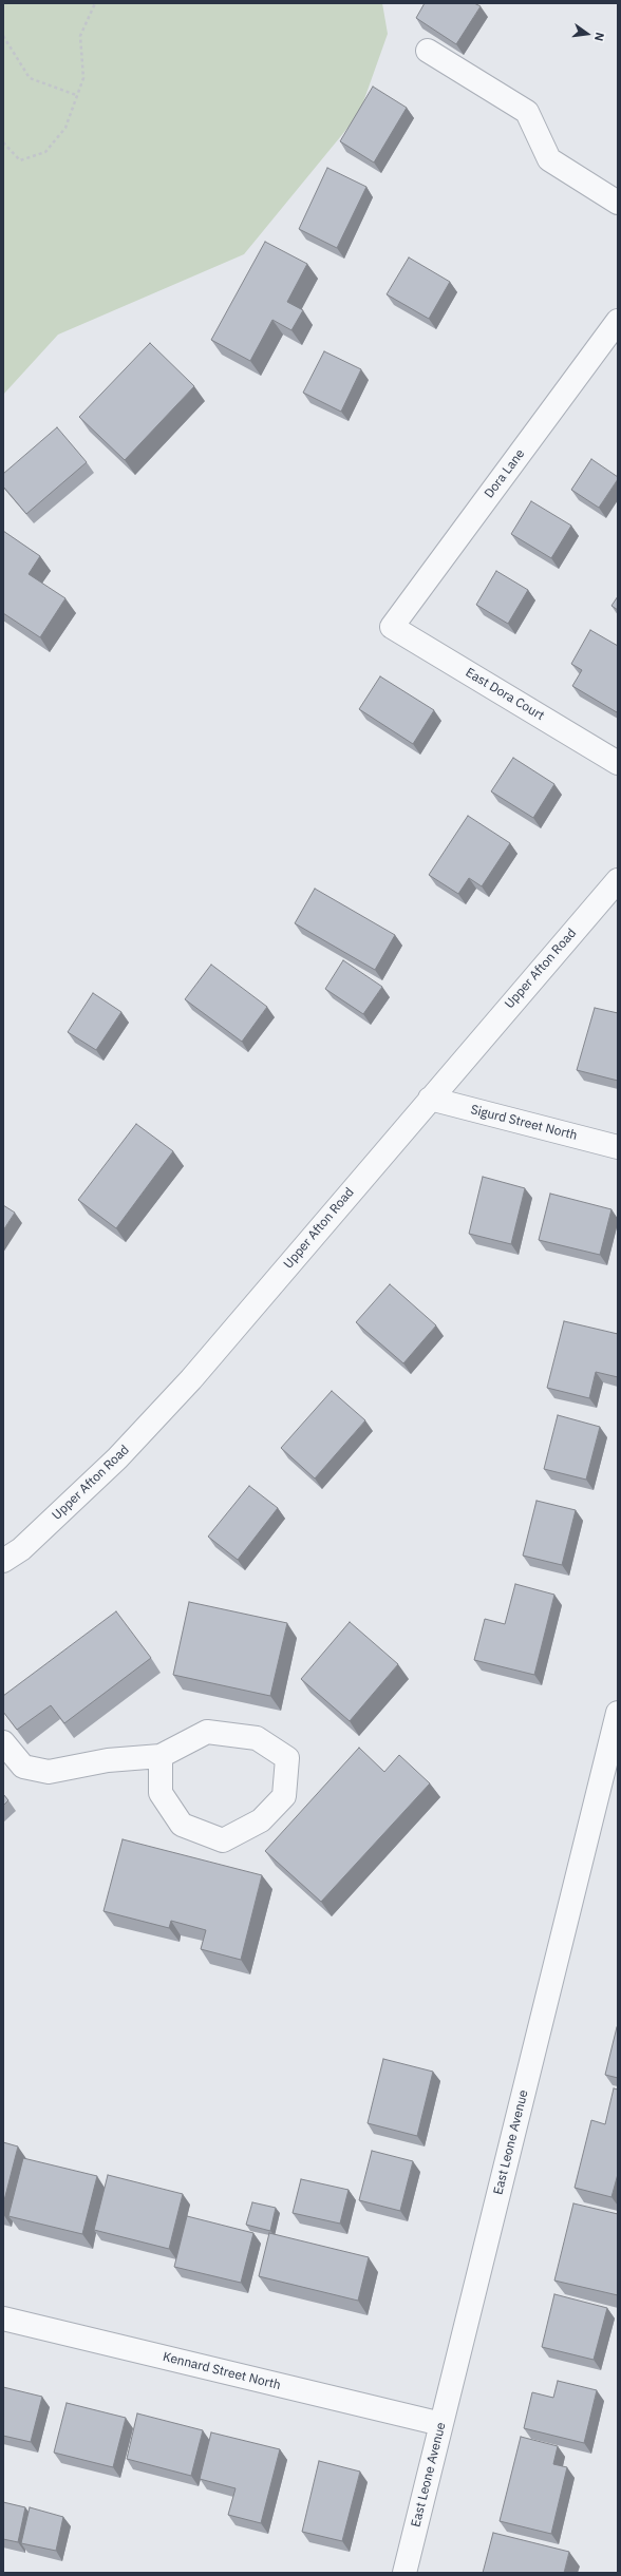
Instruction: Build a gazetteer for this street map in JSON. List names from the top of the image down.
{
  "streets": {
    "street": [
      "Dora Lane",
      "East Dora Court",
      "Upper Afton Road",
      "Sigurd Street North",
      "East Leone Avenue",
      "Kennard Street North"
    ]
  },
  "crossings": [
    ["Dora Lane", "East Dora Court"],
    ["Upper Afton Road", "Sigurd Street North"],
    ["East Leone Avenue", "Kennard Street North"]
  ],
  "north": "right"
}
